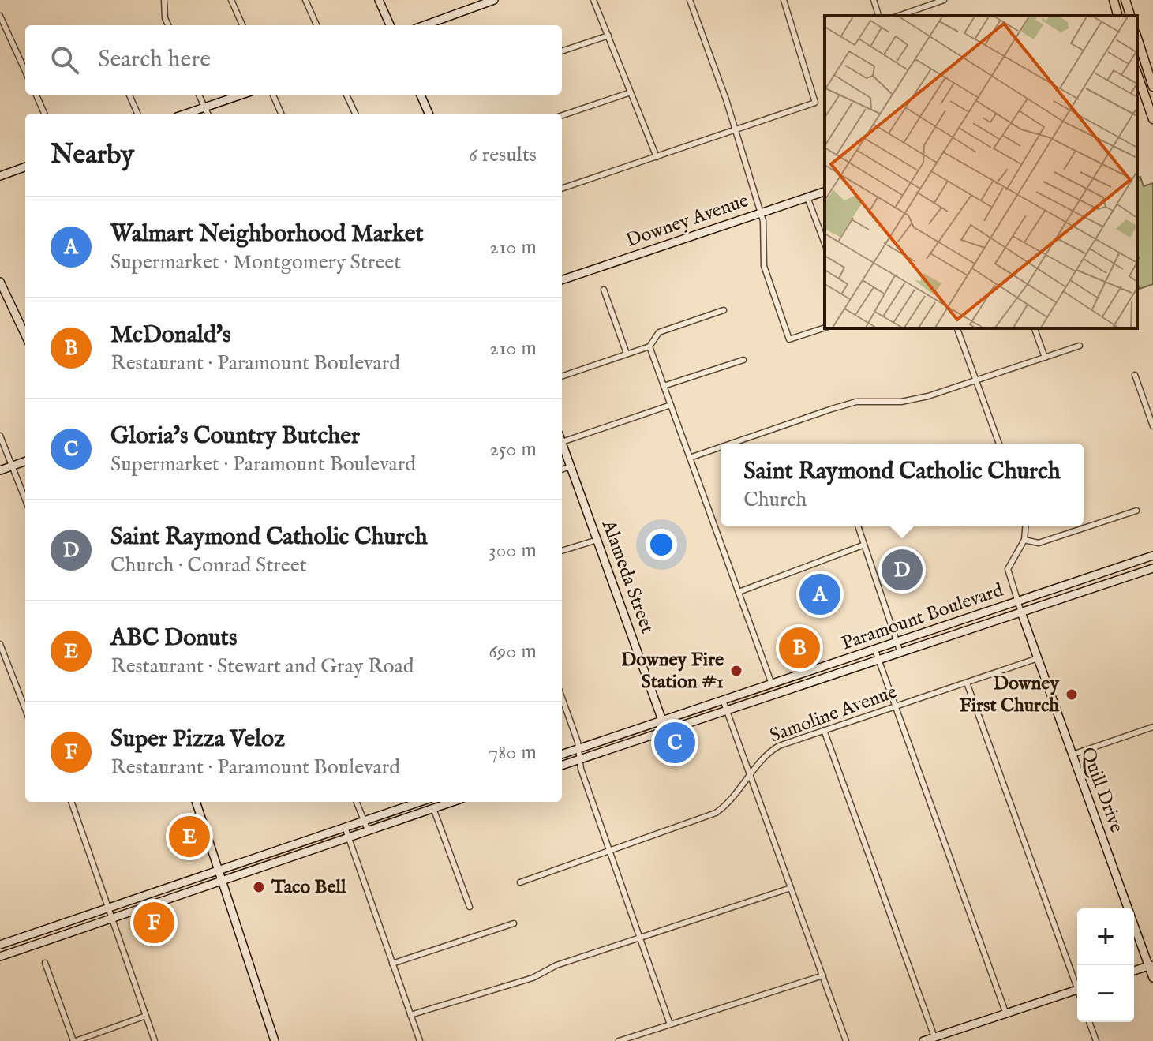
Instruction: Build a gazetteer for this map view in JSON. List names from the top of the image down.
{
  "streets": {
    "main road": [
      "Downey Avenue",
      "Alameda Street",
      "Paramount Boulevard",
      "Quill Drive"
    ],
    "street": ["Samoline Avenue"]
  },
  "crossings": [
    ["Alameda Street", "Paramount Boulevard"],
    ["Paramount Boulevard", "Quill Drive"],
    ["Samoline Avenue", "Quill Drive"]
  ],
  "places": ["Downey Fire Station #1", "Downey First Church", "Taco Bell"],
  "page": {
    "search": "Search here",
    "heading": ["Nearby", "6 results"],
    "list": [
      {
        "mark": "A",
        "name": "Walmart Neighborhood Market",
        "note": "Supermarket · Montgomery Street",
        "value": "210 m"
      },
      {
        "mark": "B",
        "name": "McDonald's",
        "note": "Restaurant · Paramount Boulevard",
        "value": "210 m"
      },
      {
        "mark": "C",
        "name": "Gloria's Country Butcher",
        "note": "Supermarket · Paramount Boulevard",
        "value": "250 m"
      },
      {
        "mark": "D",
        "name": "Saint Raymond Catholic Church",
        "note": "Church · Conrad Street",
        "value": "300 m"
      },
      {
        "mark": "E",
        "name": "ABC Donuts",
        "note": "Restaurant · Stewart and Gray Road",
        "value": "690 m"
      },
      {
        "mark": "F",
        "name": "Super Pizza Veloz",
        "note": "Restaurant · Paramount Boulevard",
        "value": "780 m"
      }
    ],
    "popup": ["Saint Raymond Catholic Church", "Church"],
    "pins": [
      "D",
      "A",
      "B",
      "C",
      "E",
      "F"
    ],
    "map_buttons": ["+", "−"]
  }
}
